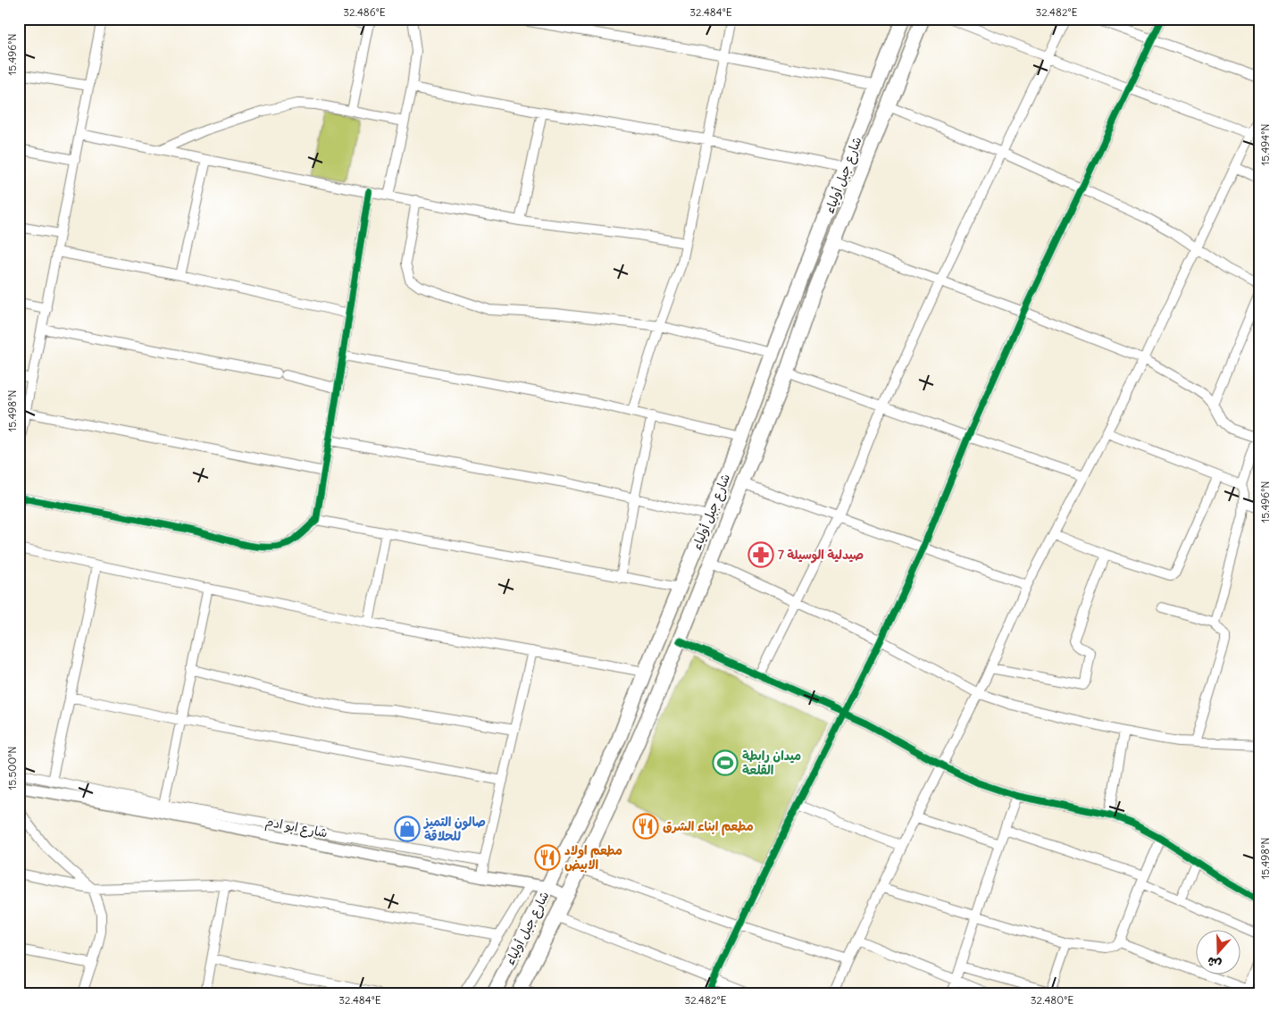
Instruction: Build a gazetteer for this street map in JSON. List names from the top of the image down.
{
  "streets": {
    "main road": ["شارع جبل أولياء"],
    "street": ["شارع ابو ادم"]
  },
  "crossings": [
    ["شارع جبل أولياء", "شارع ابو ادم"]
  ],
  "places": {
    "pharmacy": ["صيدلية الوسيلة 7"],
    "sports": ["ميدان رابطة القلعة"],
    "restaurant": ["مطعم ابناء الشرق", "مطعم اولاد الابيض"],
    "shop": ["صالون التميز للحلاقة"]
  },
  "north": "bottom",
  "coordinates": [
    "32.486°E",
    "32.484°E",
    "32.482°E",
    "15.496°N",
    "15.494°N",
    "15.498°N",
    "15.500°N",
    "32.480°E"
  ]
}
